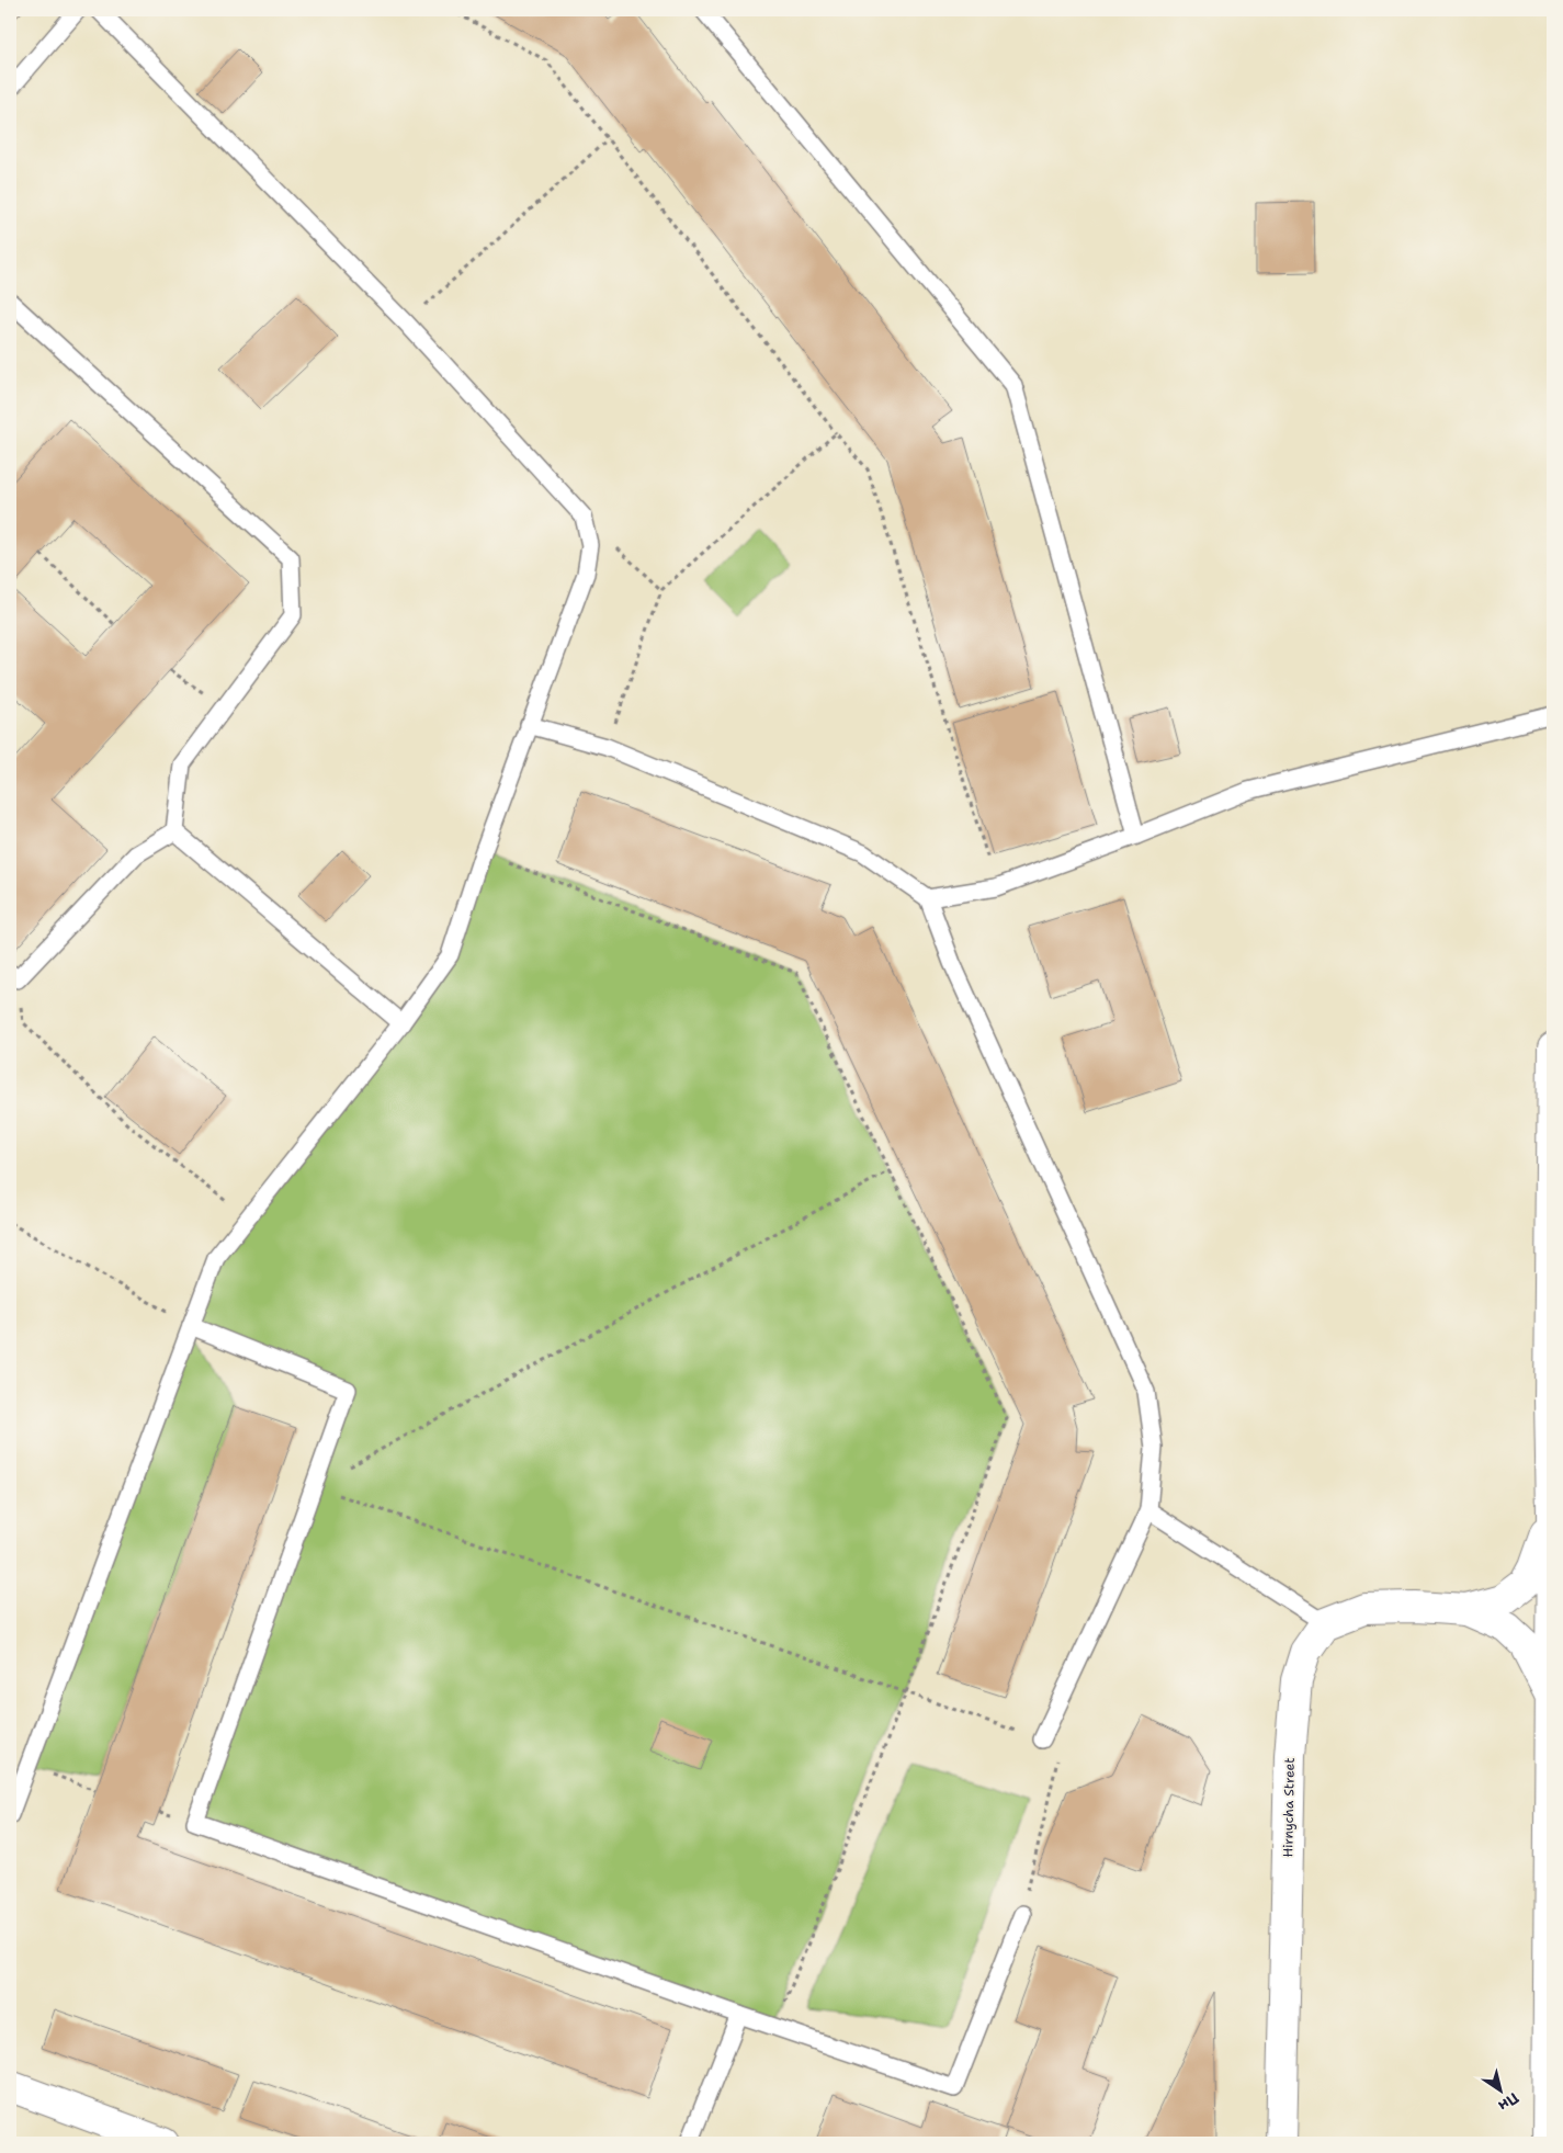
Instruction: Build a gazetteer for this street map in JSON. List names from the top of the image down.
{
  "streets": {
    "main road": ["Hirnycha Street"]
  },
  "north": "bottom right"
}
